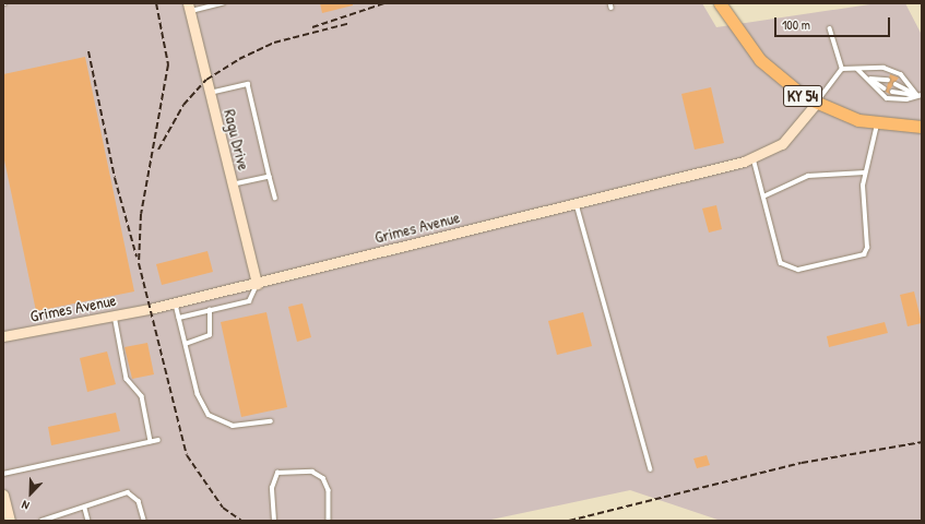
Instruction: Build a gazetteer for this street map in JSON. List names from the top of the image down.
{
  "streets": {
    "main road": ["KY 54"],
    "street": ["Ragu Drive", "Grimes Avenue"]
  },
  "crossings": [
    ["KY 54", "Grimes Avenue"],
    ["Ragu Drive", "Grimes Avenue"]
  ],
  "scale_bar": "100 m",
  "north": "bottom left"
}
